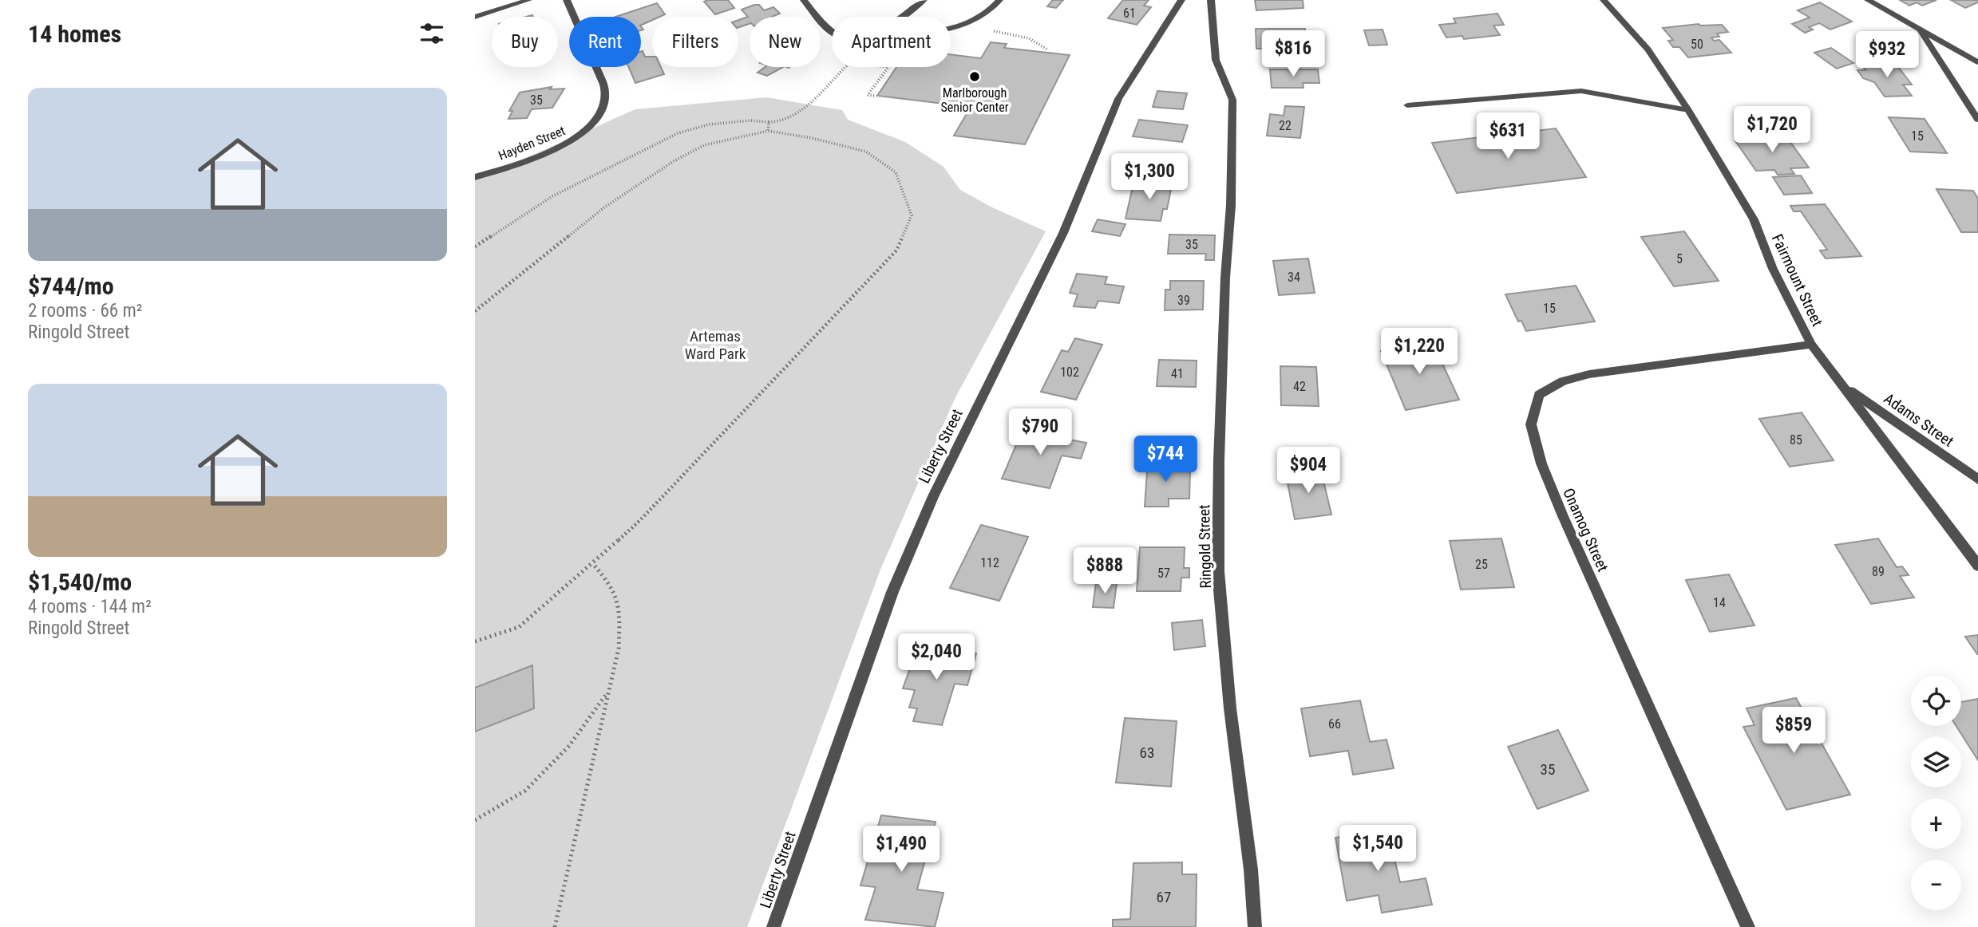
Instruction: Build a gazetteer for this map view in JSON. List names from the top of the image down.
{
  "streets": {
    "street": [
      "Hayden Street",
      "Fairmount Street",
      "Adams Street",
      "Liberty Street",
      "Onamog Street",
      "Ringold Street"
    ]
  },
  "crossings": [
    ["Fairmount Street", "Adams Street"],
    ["Fairmount Street", "Onamog Street"]
  ],
  "parks": ["Artemas Ward Park"],
  "places": ["Marlborough Senior Center"],
  "house_numbers": [
    "61",
    "50",
    "35",
    "22",
    "15",
    "35",
    "5",
    "34",
    "39",
    "15",
    "102",
    "41",
    "42",
    "85",
    "112",
    "25",
    "89",
    "57",
    "14",
    "66",
    "63",
    "35",
    "67"
  ],
  "page": {
    "heading": "14 homes",
    "chip": [
      "Buy",
      "Rent",
      "Filters",
      "New",
      "Apartment"
    ],
    "price": [
      "$816",
      "$932",
      "$1,720",
      "$631",
      "$1,300",
      "$1,220",
      "$790",
      "$744",
      "$904",
      "$888",
      "$2,040",
      "$859",
      "$1,540",
      "$1,490"
    ],
    "list": [
      {
        "name": "$744/mo",
        "note": "2 rooms · 66 m² · Ringold Street"
      },
      {
        "name": "$1,540/mo",
        "note": "4 rooms · 144 m² · Ringold Street"
      }
    ],
    "map_buttons": ["+", "−"]
  }
}
